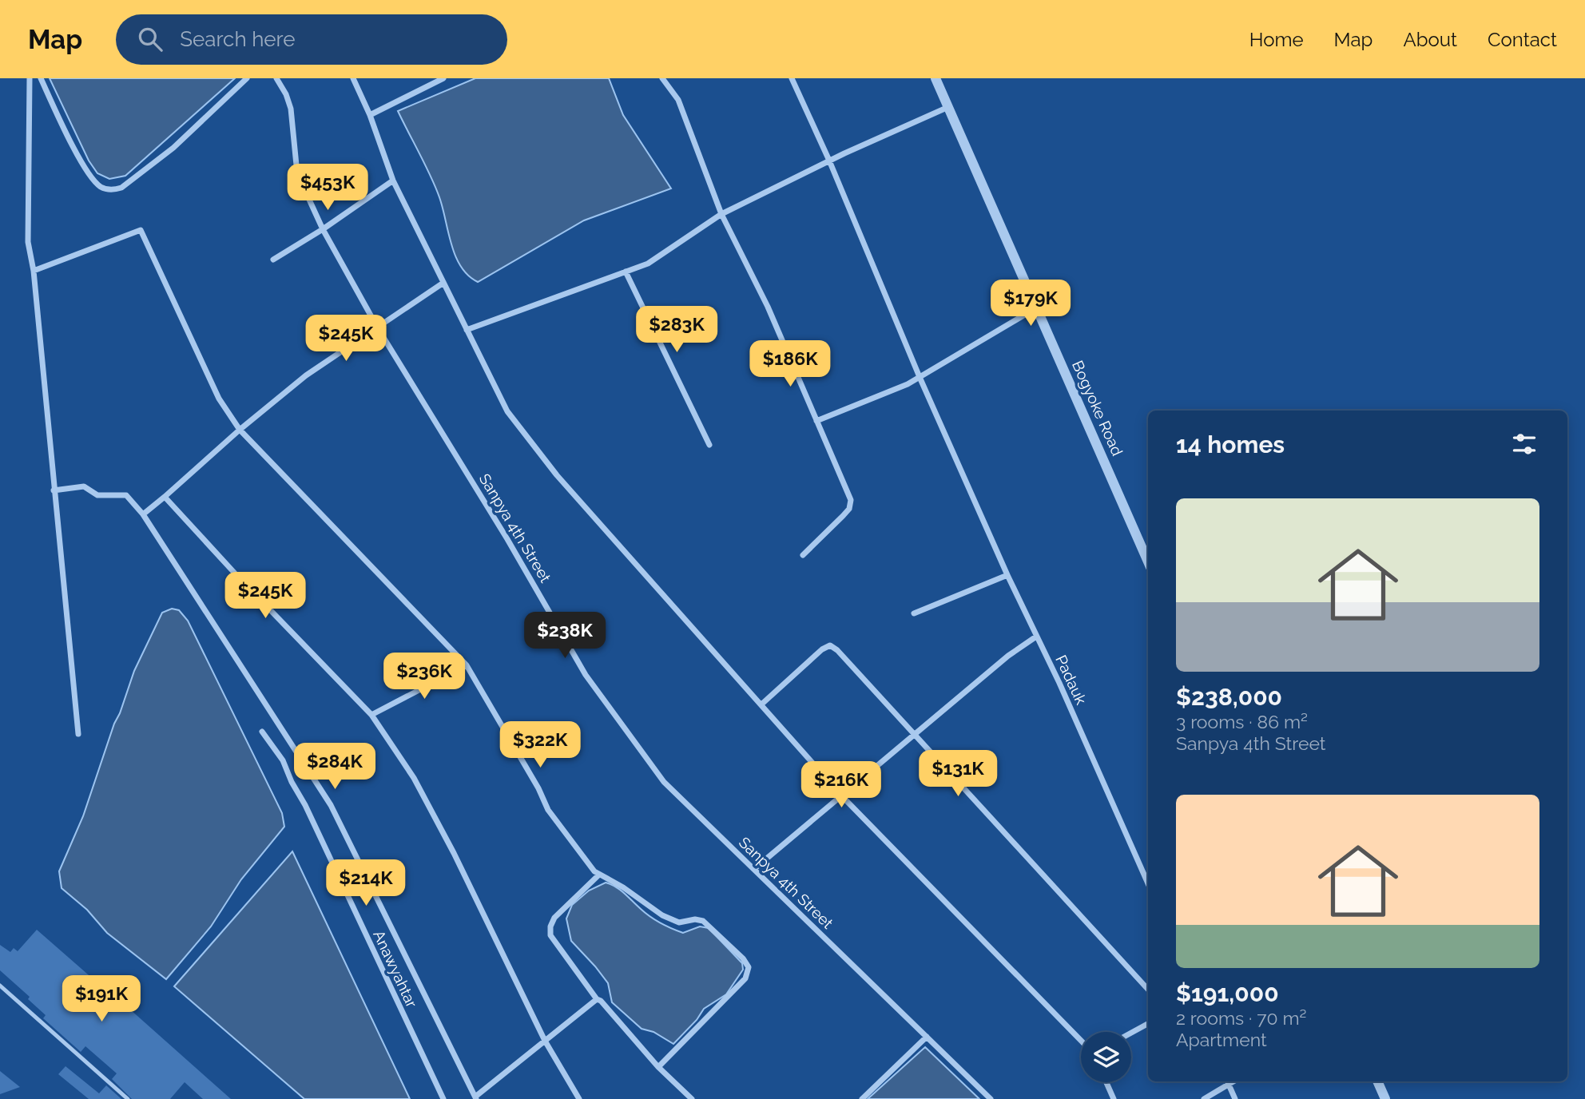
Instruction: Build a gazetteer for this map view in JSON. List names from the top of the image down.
{
  "streets": {
    "street": [
      "Bogyoke Road",
      "Sanpya 4th Street",
      "Padauk",
      "Anawyahtar"
    ]
  },
  "page": {
    "header": "Map",
    "search": "Search here",
    "nav": [
      "Home",
      "Map",
      "About",
      "Contact"
    ],
    "price": [
      "$453K",
      "$179K",
      "$283K",
      "$245K",
      "$186K",
      "$245K",
      "$238K",
      "$236K",
      "$322K",
      "$284K",
      "$131K",
      "$216K",
      "$214K",
      "$191K"
    ],
    "heading": "14 homes",
    "list": [
      {
        "name": "$238,000",
        "note": "3 rooms · 86 m² · Sanpya 4th Street"
      },
      {
        "name": "$191,000",
        "note": "2 rooms · 70 m² · Apartment"
      }
    ]
  }
}
